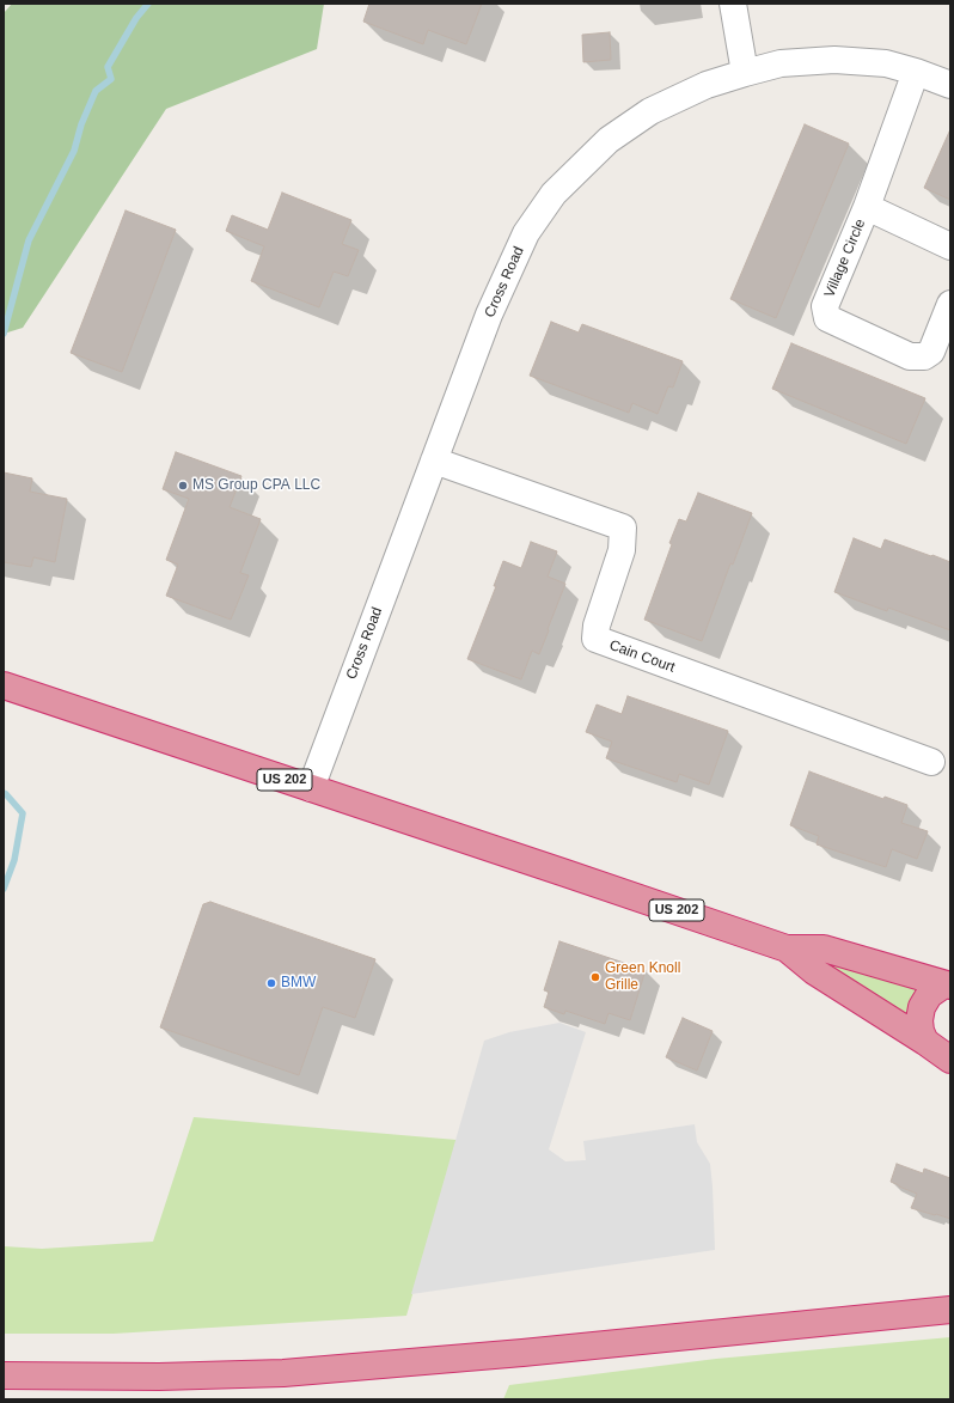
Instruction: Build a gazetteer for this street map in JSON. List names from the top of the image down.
{
  "streets": {
    "highway": ["US 202"],
    "street": ["Village Circle", "Cross Road", "Cain Court"]
  },
  "crossings": [
    ["Village Circle", "Cross Road"],
    ["Cross Road", "Cain Court"],
    ["Cross Road", "US 202"]
  ],
  "places": ["MS Group CPA LLC", "Green Knoll Grille", "BMW"]
}
